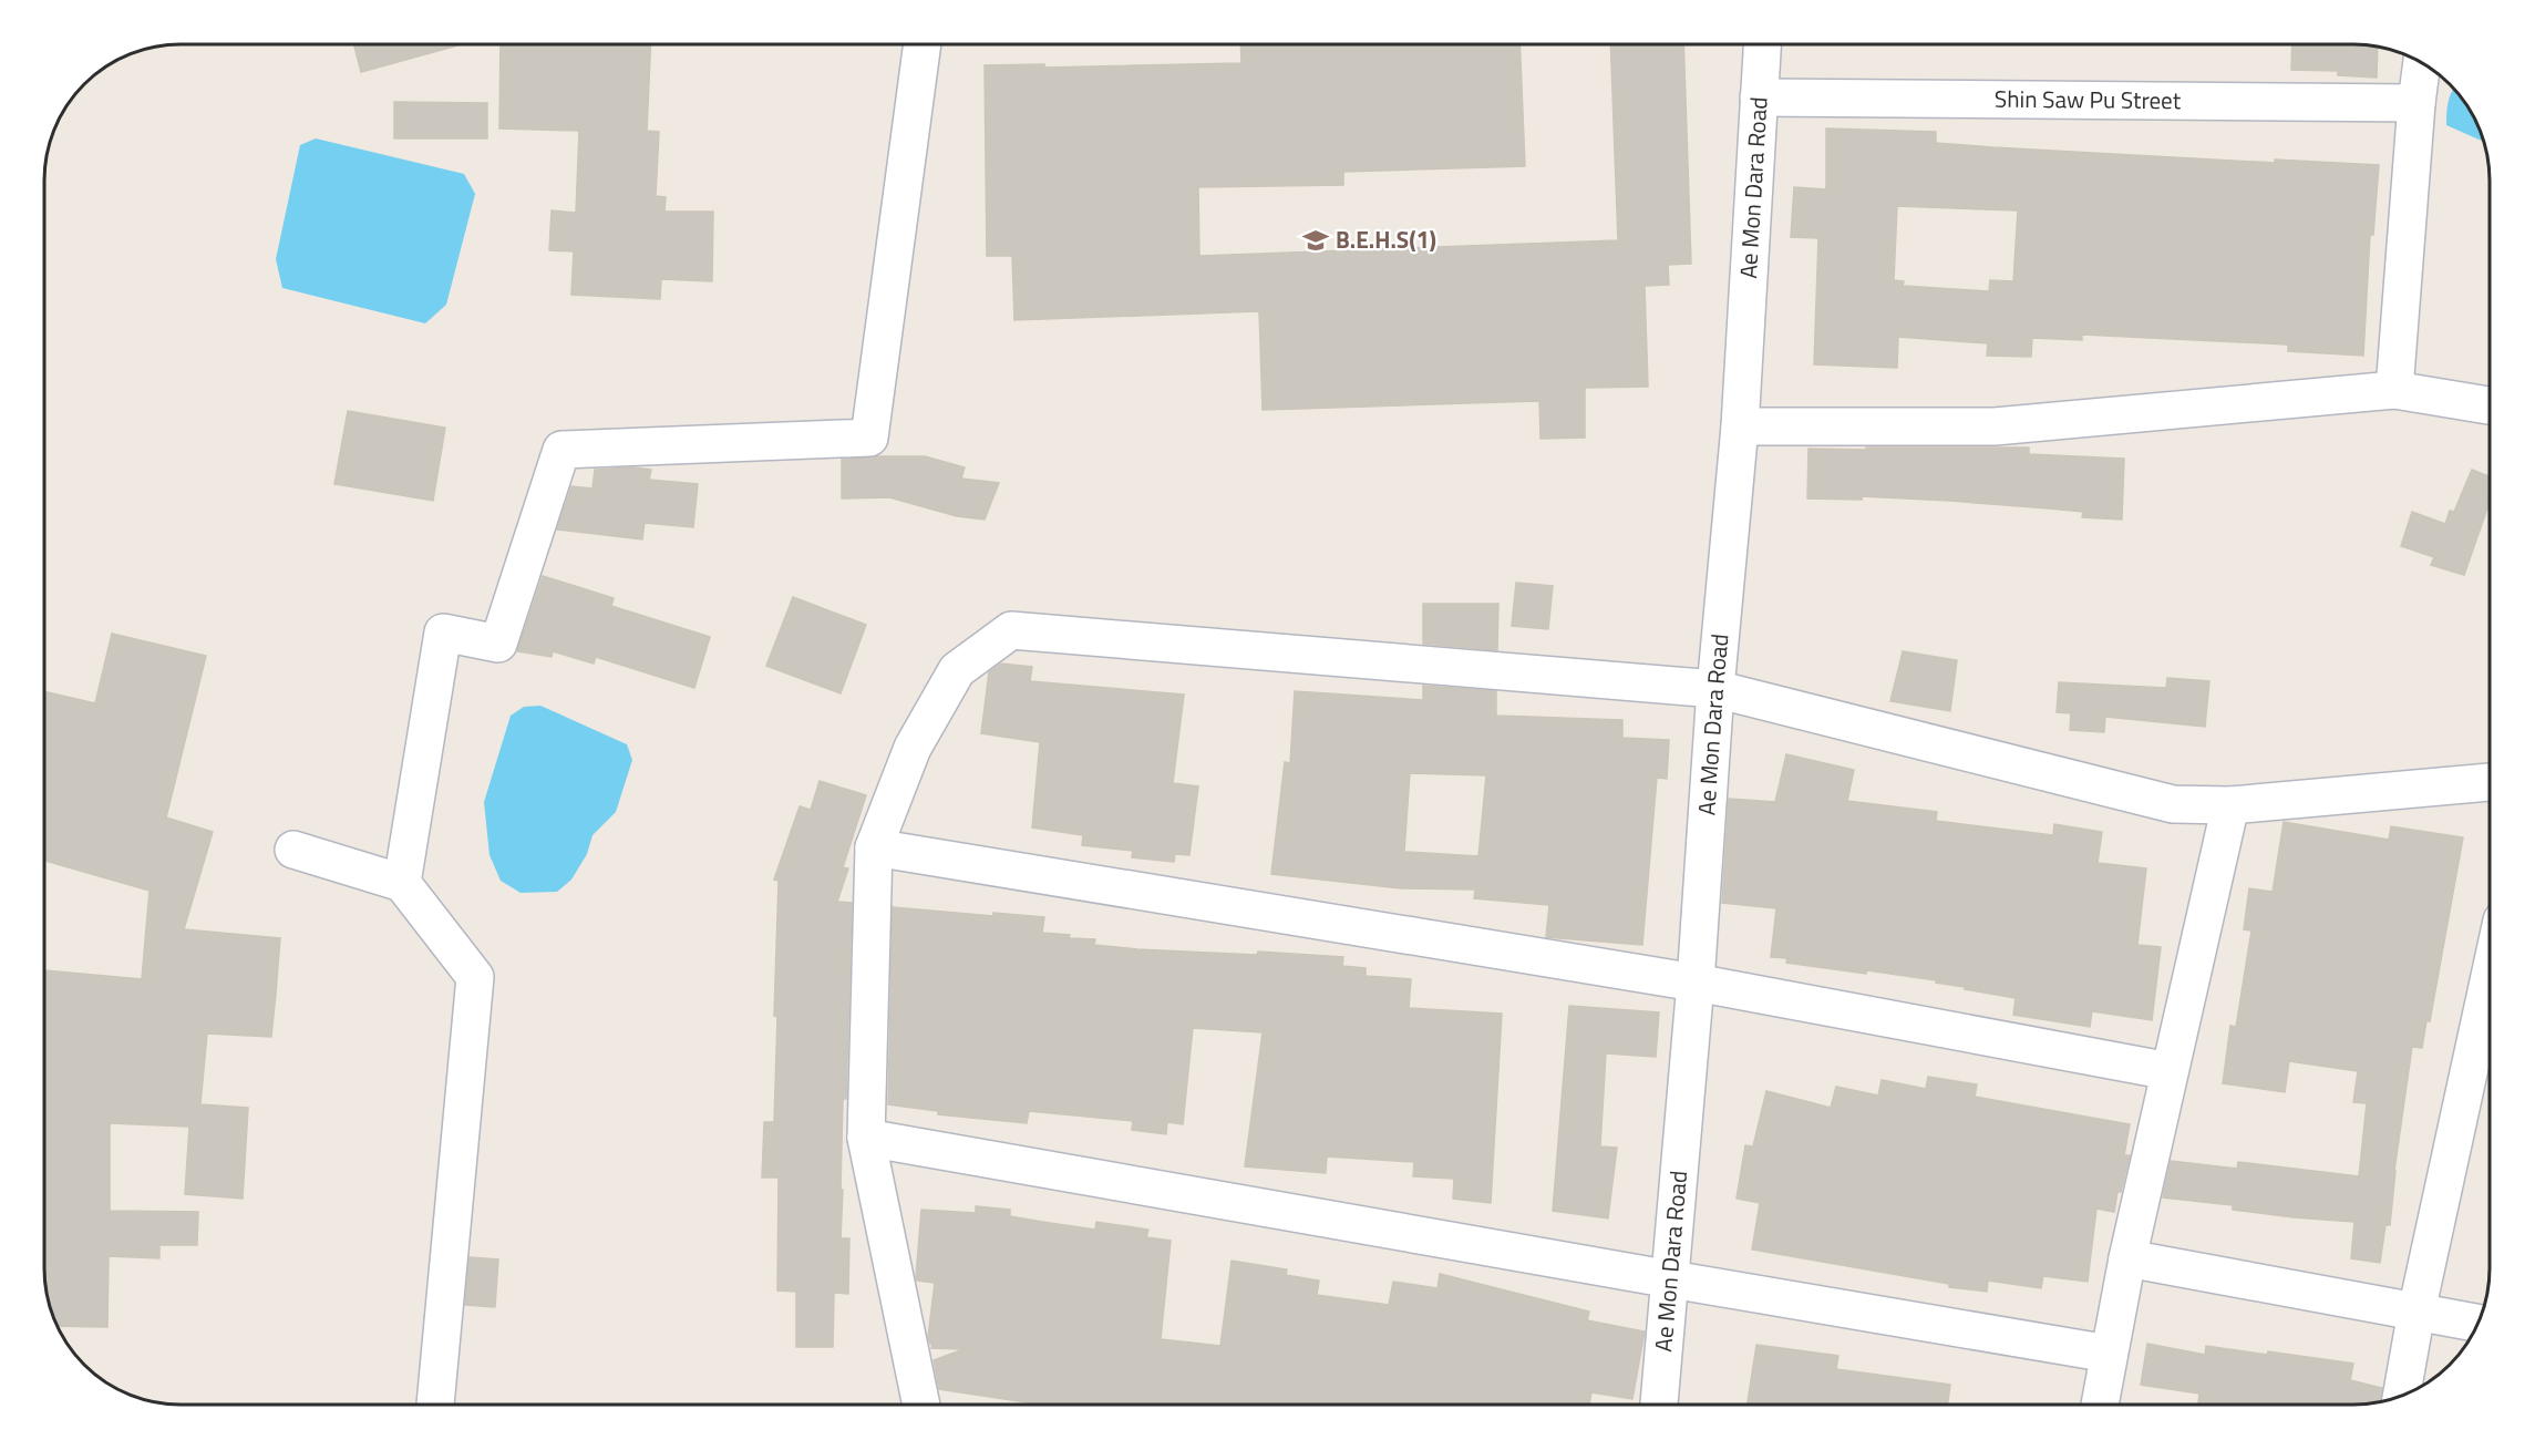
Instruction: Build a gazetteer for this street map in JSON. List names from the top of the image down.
{
  "streets": {
    "street": ["Shin Saw Pu Street", "Ae Mon Dara Road"]
  },
  "crossings": [
    ["Shin Saw Pu Street", "Ae Mon Dara Road"]
  ],
  "places": {
    "school or university": ["B.E.H.S(1)"]
  }
}
